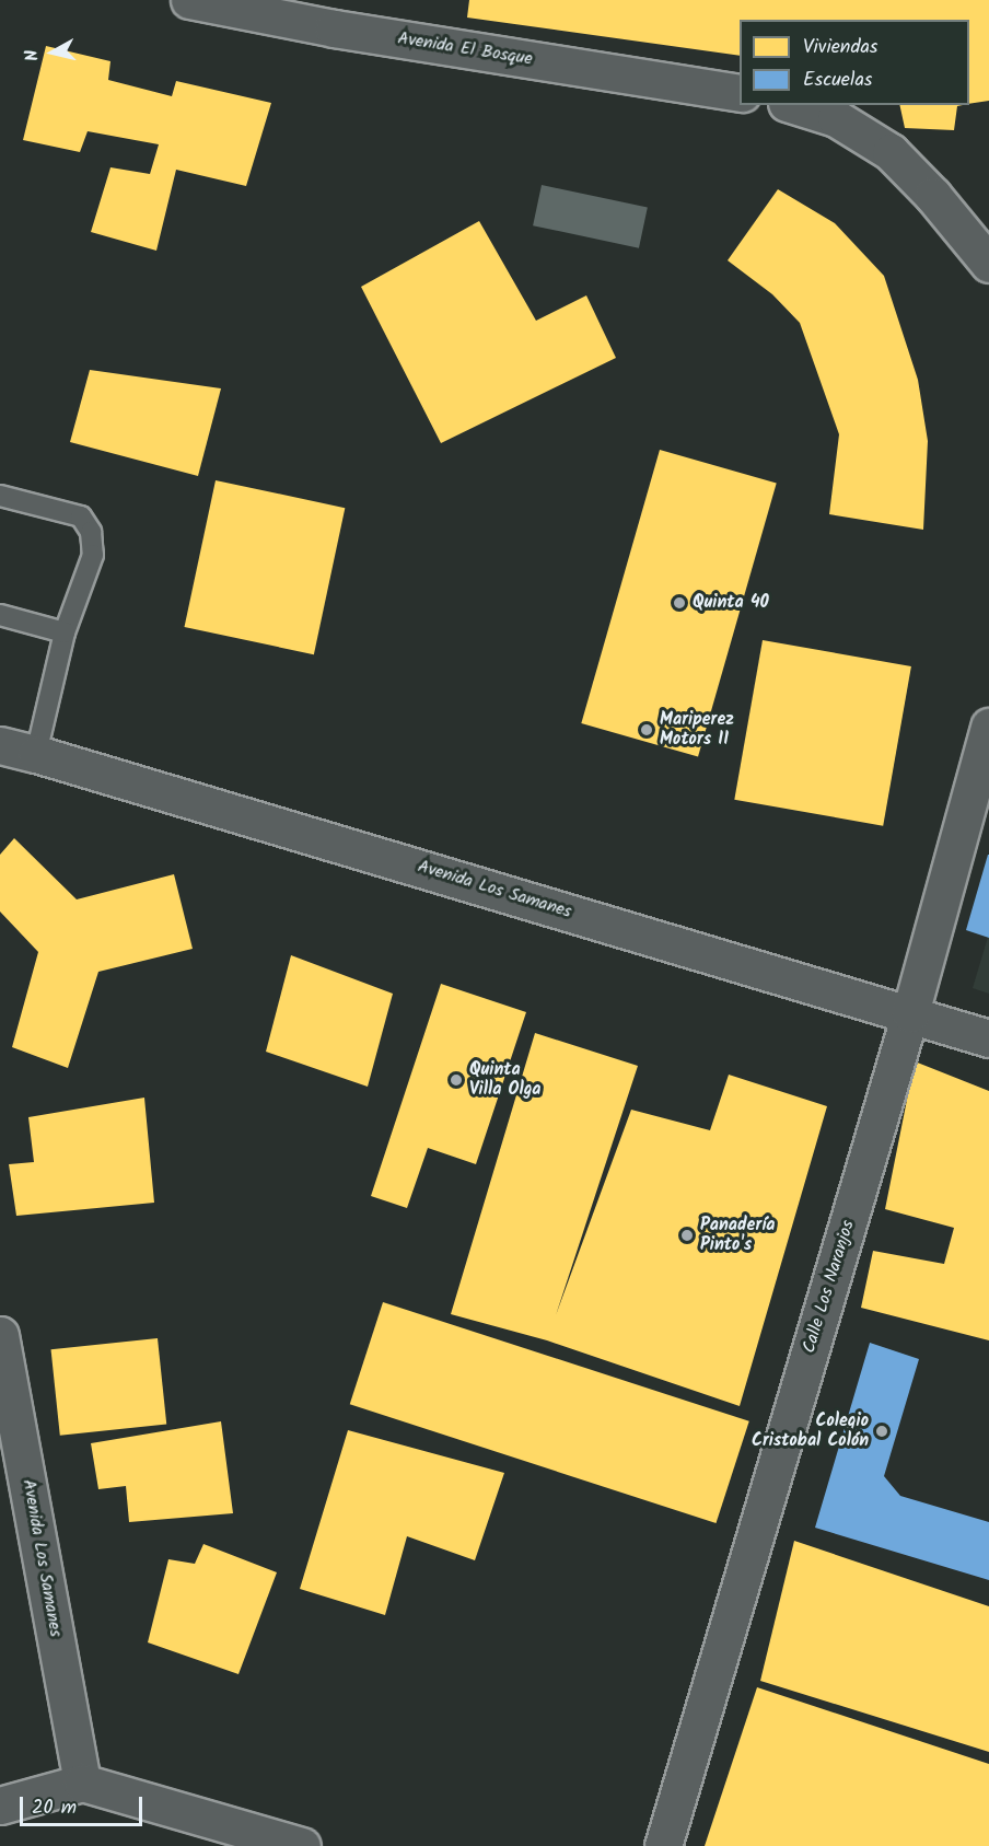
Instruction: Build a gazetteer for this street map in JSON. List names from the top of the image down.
{
  "streets": {
    "street": ["Avenida El Bosque", "Avenida Los Samanes", "Calle Los Naranjos"]
  },
  "crossings": [
    ["Avenida Los Samanes", "Calle Los Naranjos"]
  ],
  "places": [
    "Quinta 40",
    "Mariperez Motors II",
    "Quinta Villa Olga",
    "Panadería Pinto's",
    "Colegio Cristobal Colón"
  ],
  "legend": ["Viviendas", "Escuelas"],
  "scale_bar": "20 m",
  "north": "left"
}
